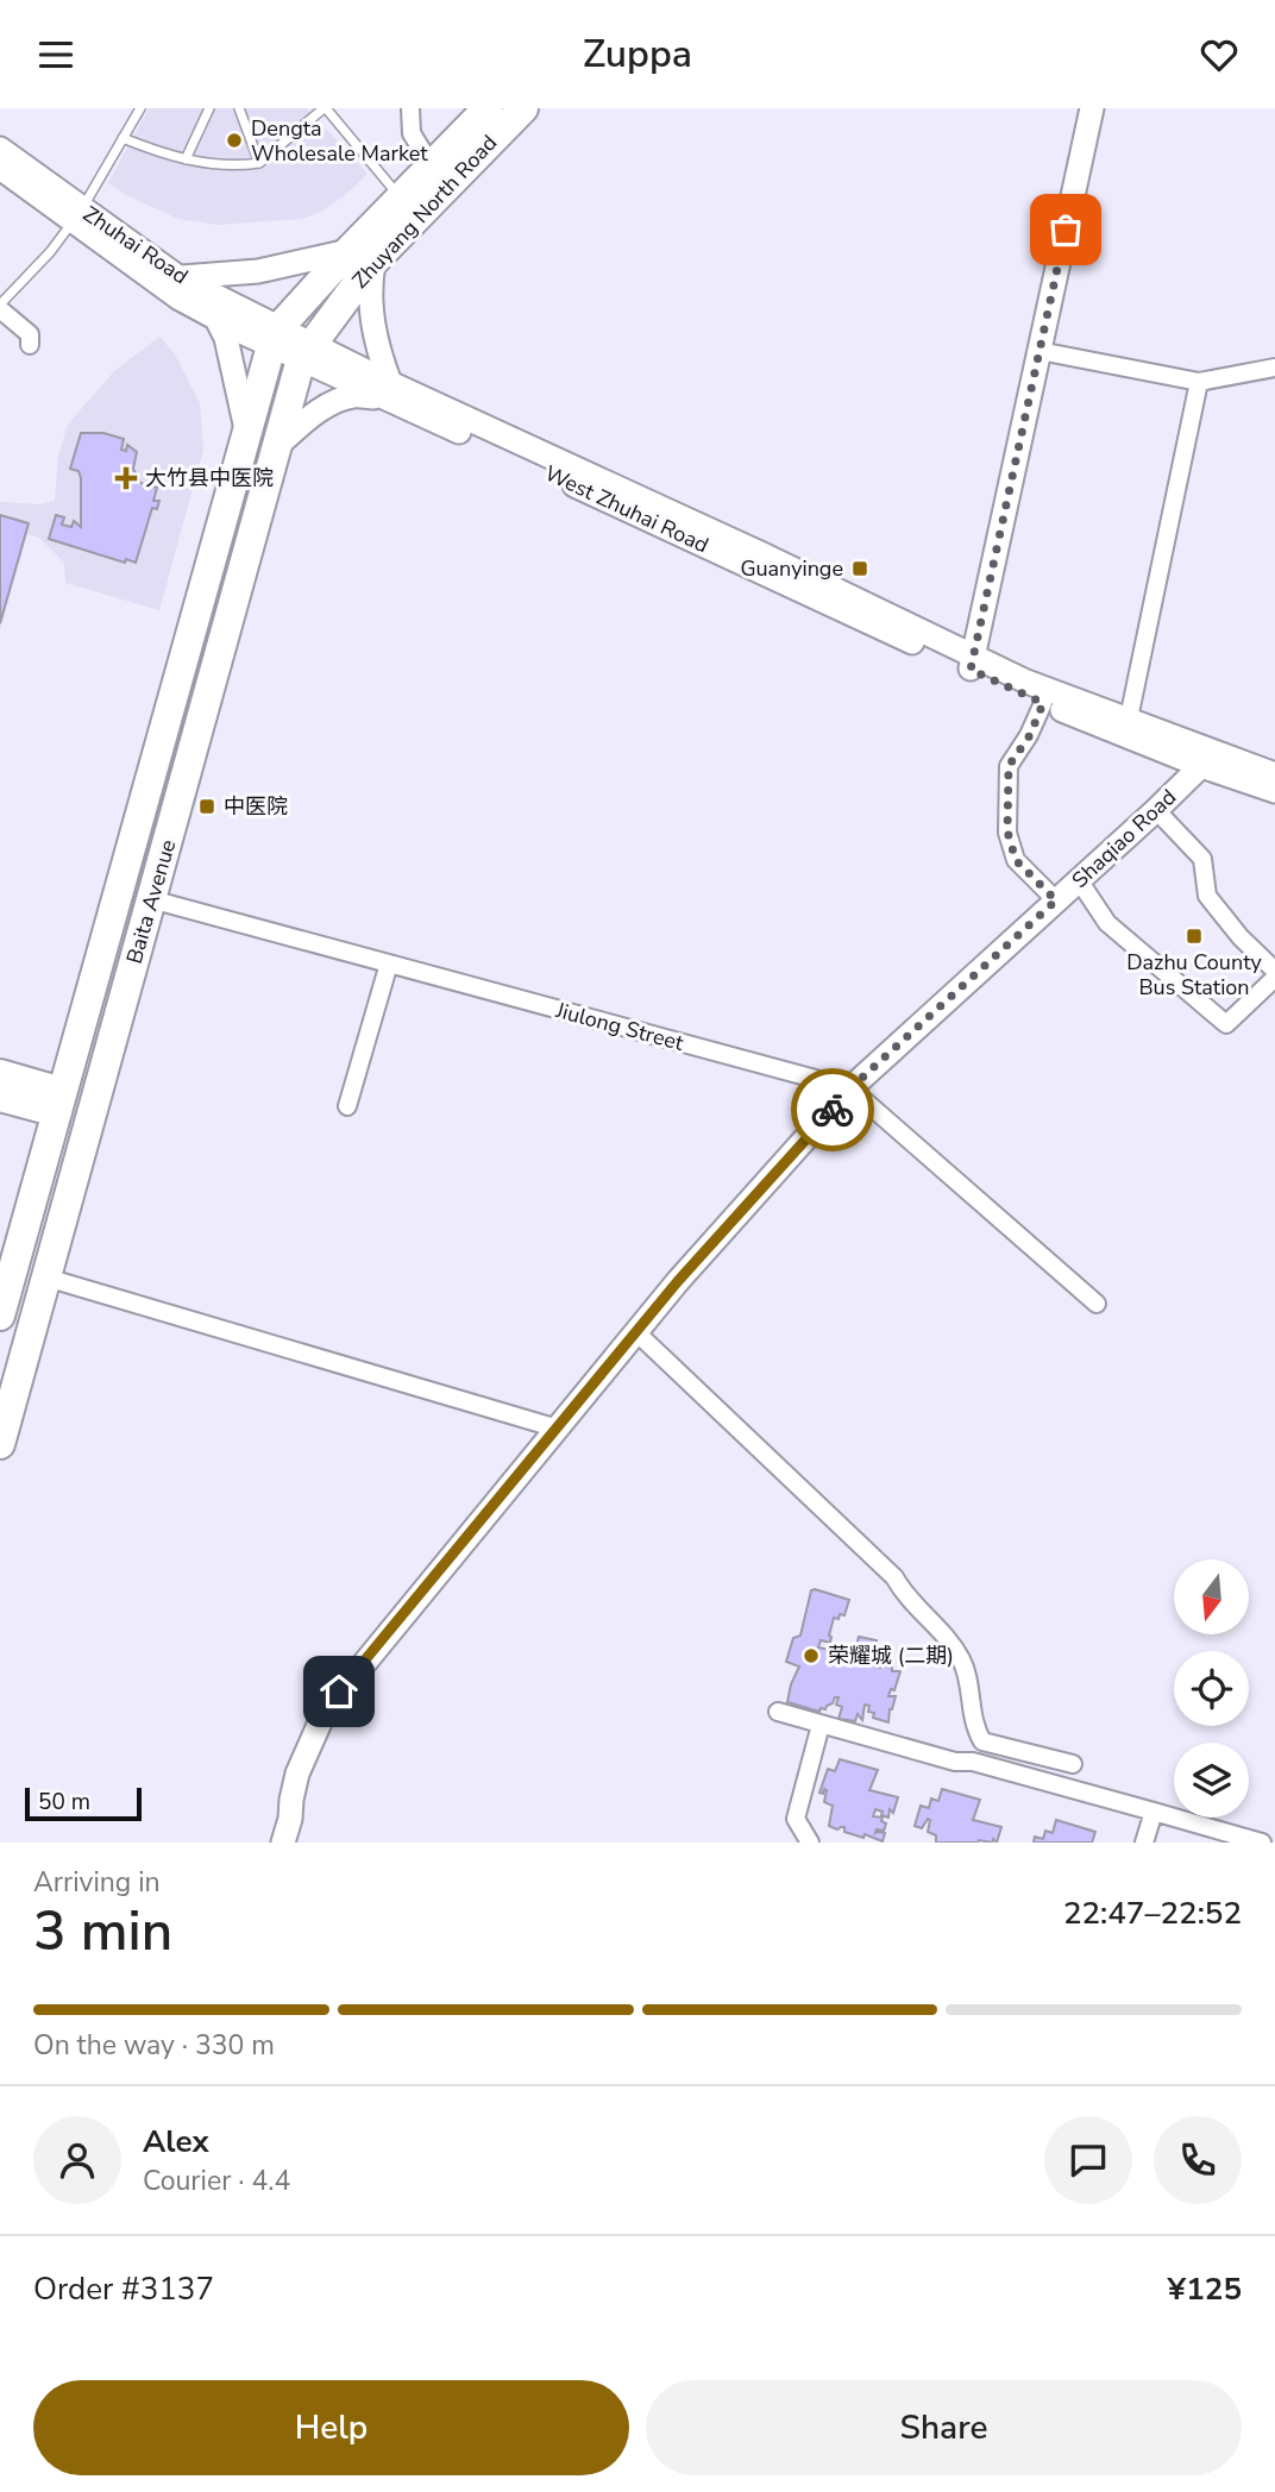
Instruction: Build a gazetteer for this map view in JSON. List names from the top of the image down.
{
  "streets": {
    "highway": ["Zhuyang North Road", "Baita Avenue"],
    "street": [
      "Zhuhai Road",
      "West Zhuhai Road",
      "Shaqiao Road",
      "Jiulong Street"
    ]
  },
  "crossings": [
    ["Zhuyang North Road", "Zhuhai Road"],
    ["Zhuyang North Road", "West Zhuhai Road"],
    ["Zhuyang North Road", "Baita Avenue"],
    ["Zhuhai Road", "West Zhuhai Road"],
    ["Zhuhai Road", "Baita Avenue"],
    ["West Zhuhai Road", "Shaqiao Road"],
    ["West Zhuhai Road", "Baita Avenue"],
    ["Shaqiao Road", "Jiulong Street"],
    ["Baita Avenue", "Jiulong Street"]
  ],
  "places": {
    "other": ["Dengta Wholesale Market", "荣耀城 (二期)"],
    "health": ["大竹县中医院"],
    "transit": ["Guanyinge", "中医院", "Dazhu County Bus Station"]
  },
  "scale_bar": "50 m",
  "north": "bottom",
  "page": {
    "header": "Zuppa",
    "scale": "50 m",
    "heading": ["3 min", "Arriving in", "22:47–22:52"],
    "panel": [
      "Alex",
      "Courier · 4.4",
      "Order #3137",
      "¥125"
    ],
    "bar": "On the way · 330 m",
    "buttons": ["Help", "Share"]
  }
}
